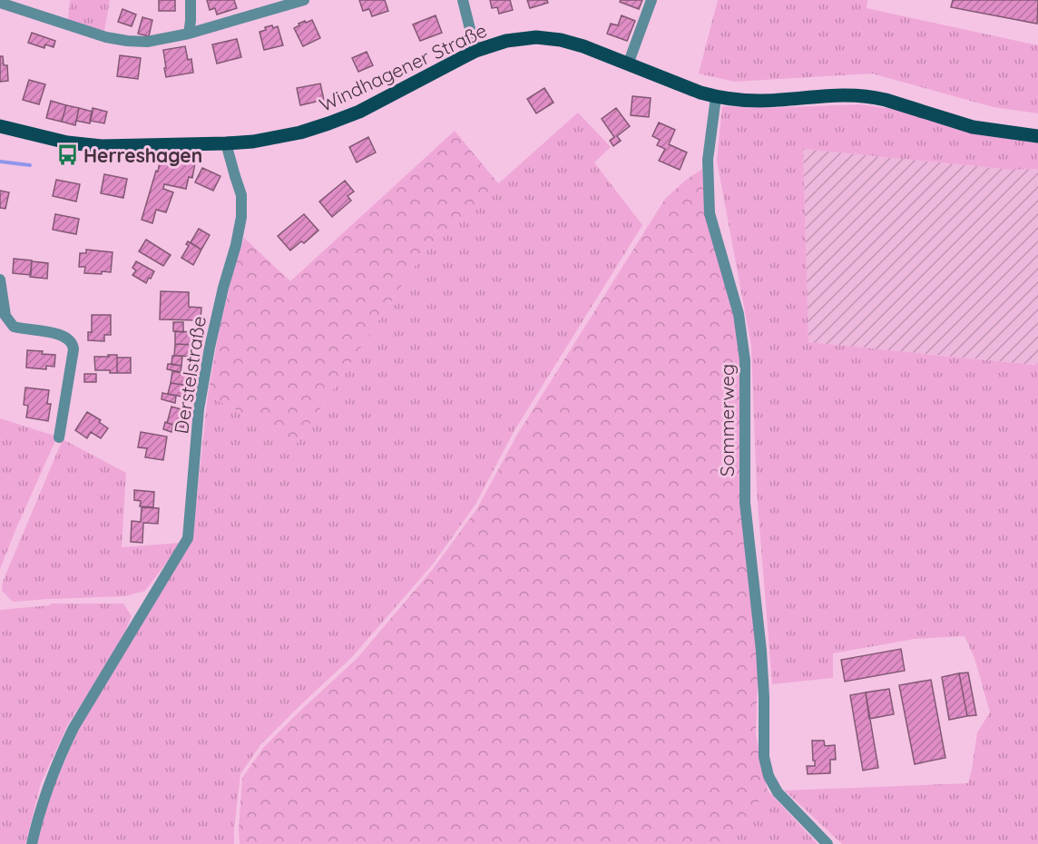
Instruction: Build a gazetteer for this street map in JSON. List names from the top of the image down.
{
  "streets": {
    "main road": ["Windhagener Straße"],
    "street": ["Derstelstraße", "Sommerweg"]
  },
  "crossings": [
    ["Windhagener Straße", "Derstelstraße"],
    ["Windhagener Straße", "Sommerweg"]
  ],
  "places": {
    "bus stop": ["Herreshagen"]
  }
}
